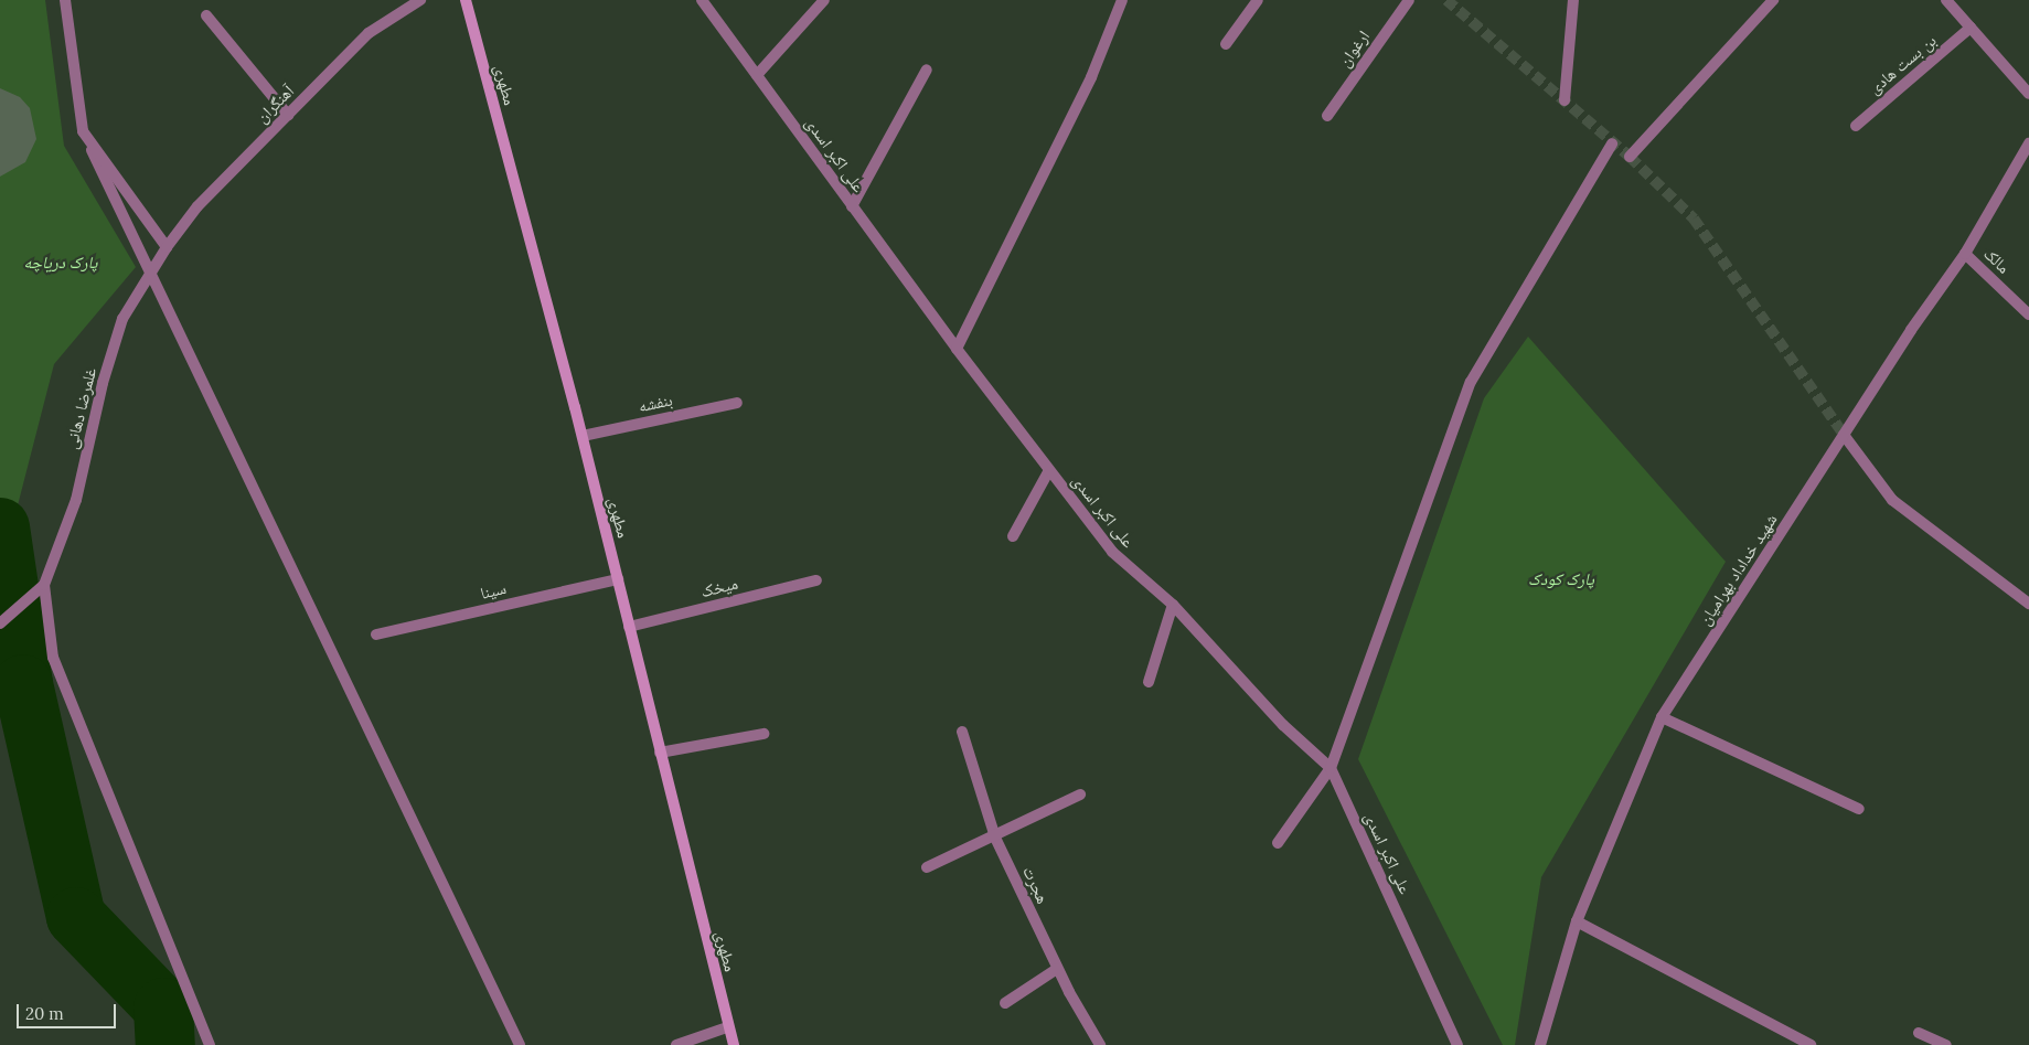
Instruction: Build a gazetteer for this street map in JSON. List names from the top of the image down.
{
  "streets": {
    "main road": ["مطهری"],
    "street": [
      "ارغوان",
      "بن بست هادی",
      "آهنگران",
      "علی اکبر اسدی",
      "مالک",
      "بنفشه",
      "غلمرضا دهانی",
      "شهید خداداد بهرامیان",
      "میخک",
      "سینا",
      "هجرت"
    ]
  },
  "crossings": [
    ["مطهری", "بنفشه"],
    ["مطهری", "میخک"],
    ["مطهری", "سینا"],
    ["آهنگران", "غلمرضا دهانی"],
    ["مالک", "شهید خداداد بهرامیان"]
  ],
  "parks": ["پارک دریاچه", "پارک کودک"],
  "scale_bar": "20 m"
}
